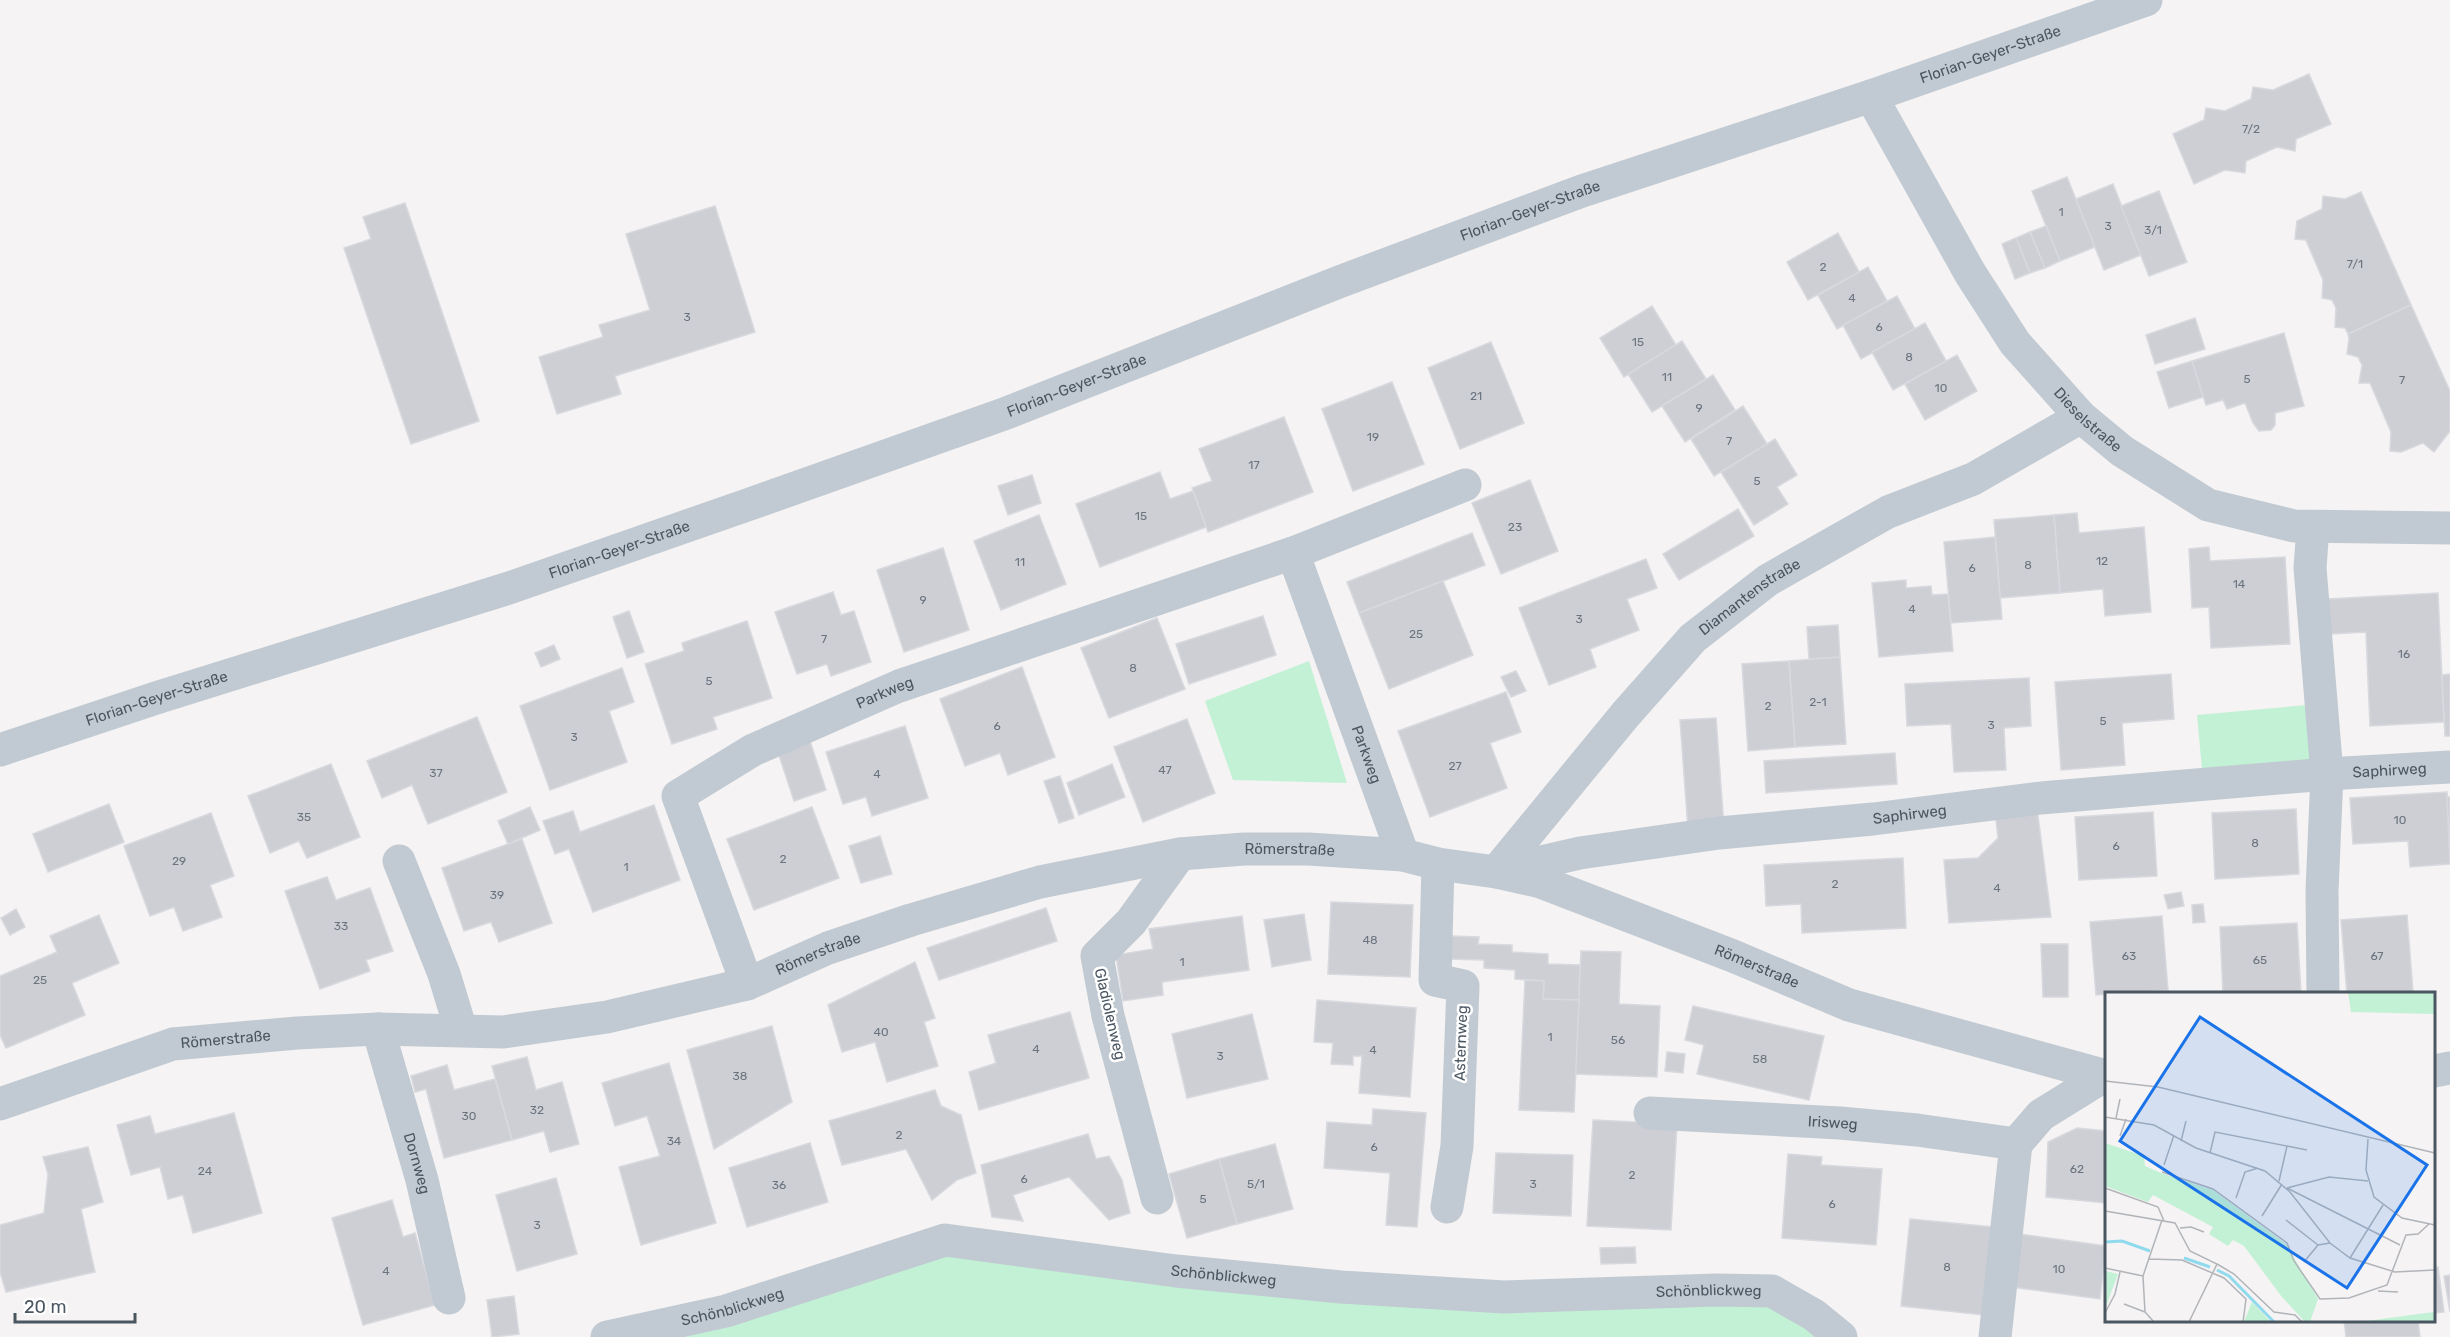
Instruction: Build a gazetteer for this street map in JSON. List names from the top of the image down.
{
  "streets": {
    "street": [
      "Florian-Geyer-Straße",
      "Dieselstraße",
      "Diamantenstraße",
      "Parkweg",
      "Saphirweg",
      "Römerstraße",
      "Gladiolenweg",
      "Asternweg",
      "Irisweg",
      "Dornweg",
      "Schönblickweg"
    ]
  },
  "crossings": [
    ["Florian-Geyer-Straße", "Dieselstraße"],
    ["Dieselstraße", "Diamantenstraße"],
    ["Diamantenstraße", "Saphirweg"],
    ["Diamantenstraße", "Römerstraße"],
    ["Parkweg", "Römerstraße"],
    ["Saphirweg", "Römerstraße"],
    ["Römerstraße", "Gladiolenweg"],
    ["Römerstraße", "Asternweg"],
    ["Römerstraße", "Dornweg"]
  ],
  "house_numbers": [
    "7/2",
    "1",
    "3",
    "3/1",
    "7/1",
    "2",
    "4",
    "3",
    "6",
    "15",
    "8",
    "11",
    "5",
    "7",
    "10",
    "21",
    "9",
    "19",
    "7",
    "17",
    "5",
    "15",
    "23",
    "12",
    "11",
    "8",
    "6",
    "14",
    "9",
    "4",
    "3",
    "25",
    "7",
    "16",
    "8",
    "5",
    "2-1",
    "2",
    "5",
    "3",
    "6",
    "3",
    "27",
    "47",
    "37",
    "4",
    "35",
    "10",
    "8",
    "6",
    "2",
    "29",
    "1",
    "2",
    "4",
    "39",
    "33",
    "48",
    "63",
    "67",
    "65",
    "1",
    "25",
    "40",
    "1",
    "56",
    "4",
    "4",
    "3",
    "58",
    "38",
    "32",
    "30",
    "2",
    "34",
    "6",
    "62",
    "24",
    "2",
    "6",
    "5/1",
    "3",
    "36",
    "5",
    "6",
    "3",
    "8",
    "10",
    "4"
  ],
  "scale_bar": "20 m"
}
